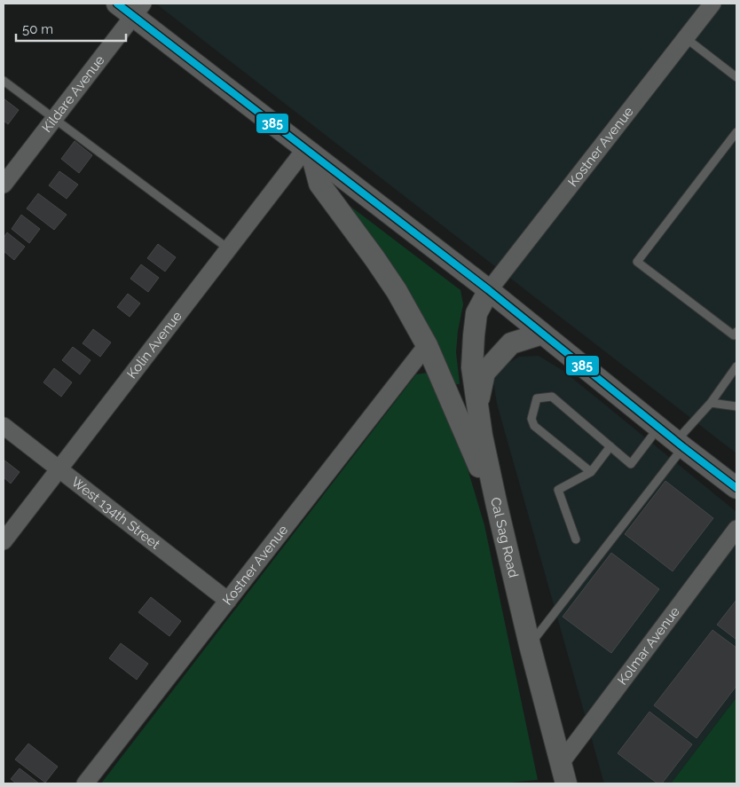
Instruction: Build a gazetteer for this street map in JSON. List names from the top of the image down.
{
  "streets": {
    "street": [
      "Kildare Avenue",
      "Kostner Avenue",
      "Kolin Avenue",
      "West 134th Street",
      "Cal Sag Road",
      "Kolmar Avenue"
    ]
  },
  "crossings": [
    ["Kostner Avenue", "West 134th Street"],
    ["Kostner Avenue", "Cal Sag Road"],
    ["Kolin Avenue", "West 134th Street"],
    ["Cal Sag Road", "Kolmar Avenue"]
  ],
  "lines": ["transit line 385"],
  "scale_bar": "50 m"
}
